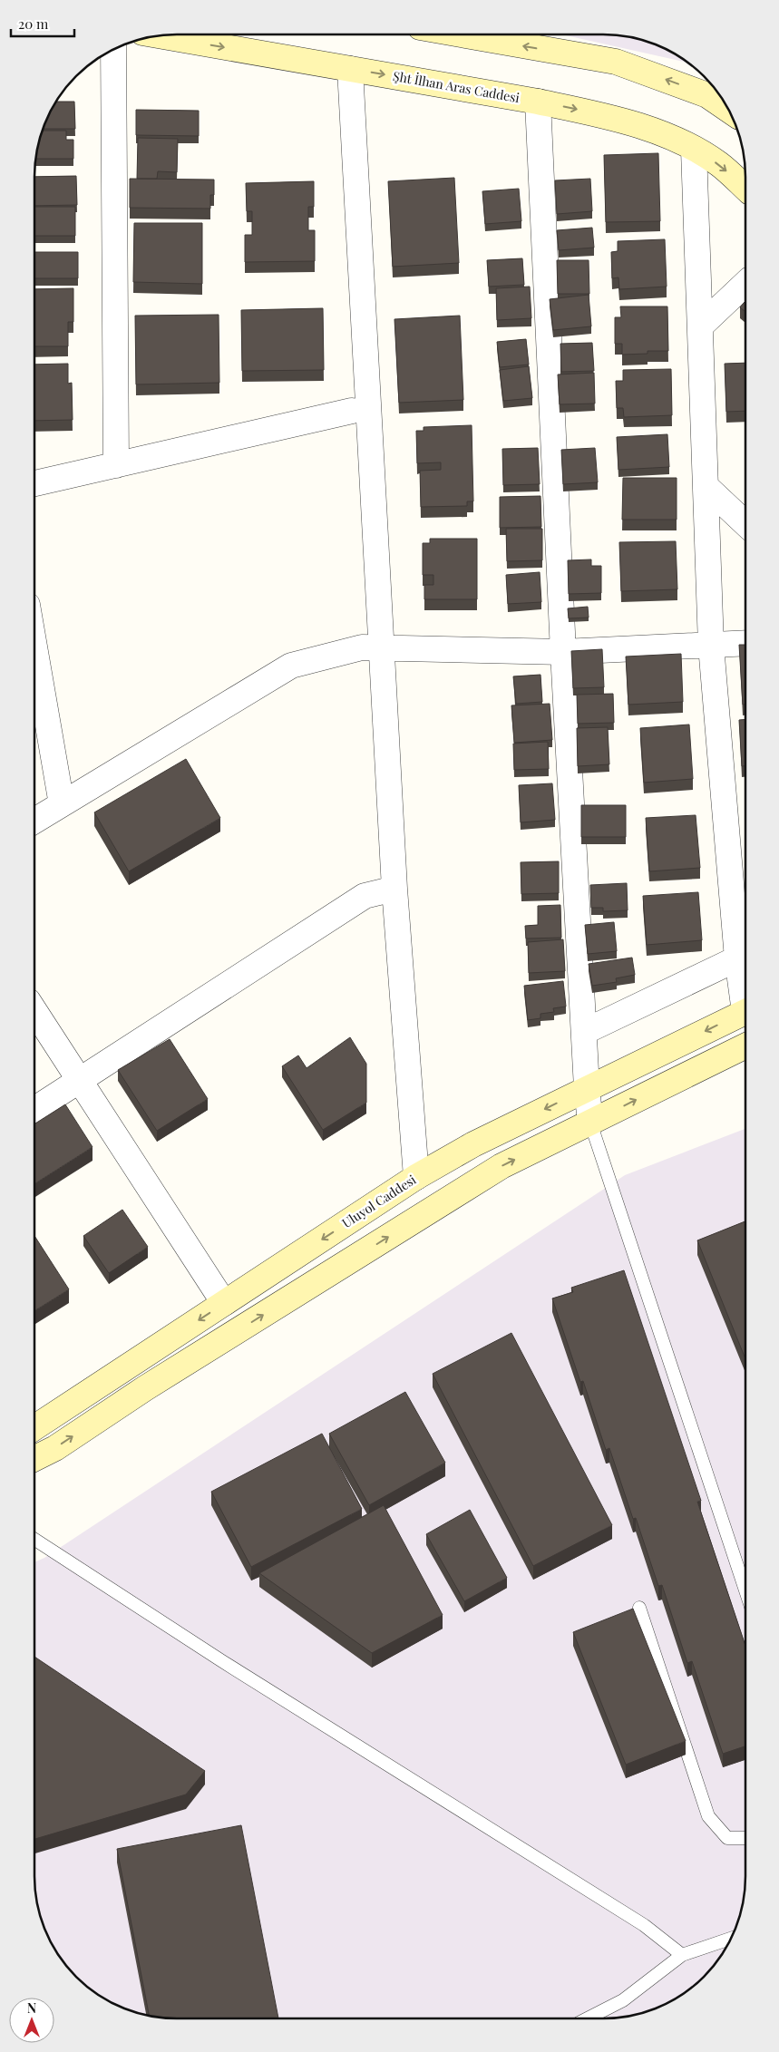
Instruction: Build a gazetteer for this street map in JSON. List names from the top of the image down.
{
  "streets": {
    "main road": ["Şht İlhan Aras Caddesi", "Uluyol Caddesi"]
  },
  "scale_bar": "20 m",
  "north": "top"
}
